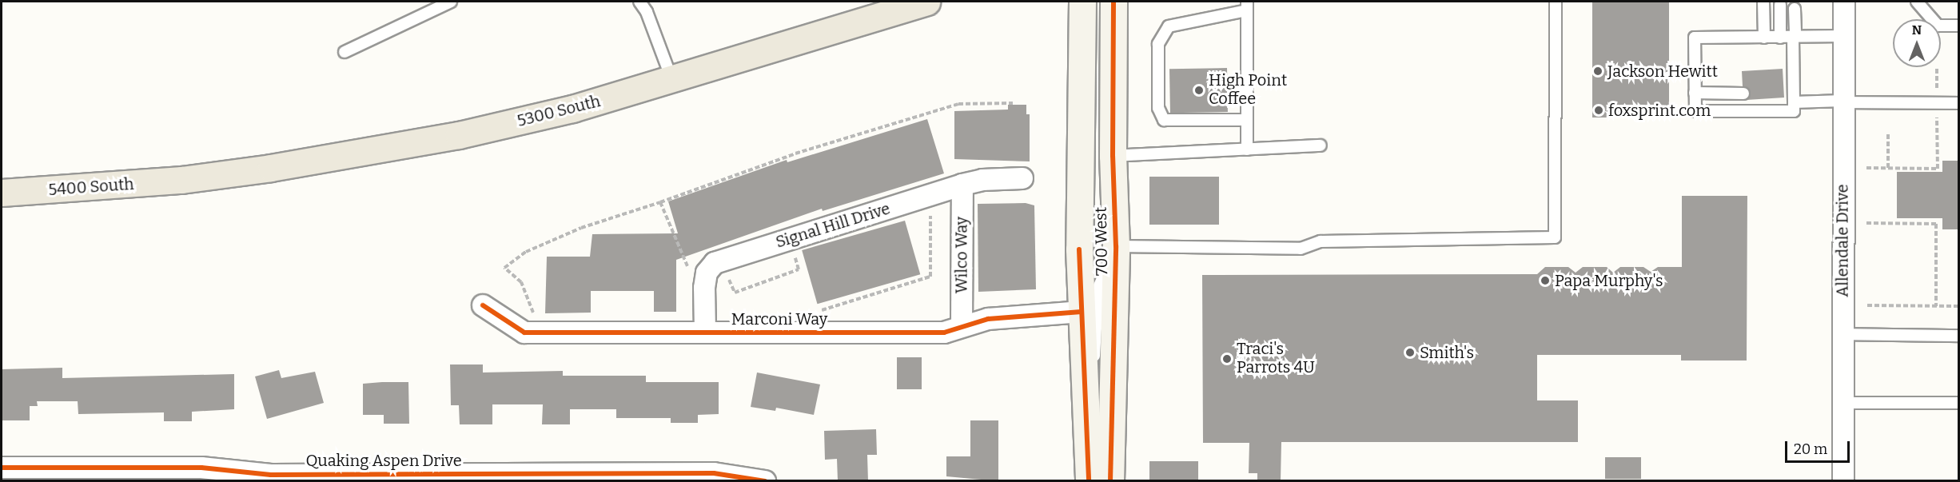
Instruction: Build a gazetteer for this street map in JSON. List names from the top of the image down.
{
  "streets": {
    "main road": ["5300 South", "5400 South", "700 West"],
    "street": [
      "Signal Hill Drive",
      "Allendale Drive",
      "Wilco Way",
      "Marconi Way",
      "Quaking Aspen Drive"
    ]
  },
  "crossings": [
    ["5300 South", "5400 South"],
    ["Signal Hill Drive", "Wilco Way"],
    ["Signal Hill Drive", "Marconi Way"],
    ["700 West", "Marconi Way"],
    ["Wilco Way", "Marconi Way"]
  ],
  "places": [
    "Jackson Hewitt",
    "High Point Coffee",
    "foxsprint.com",
    "Papa Murphy's",
    "Smith's",
    "Traci's Parrots 4U"
  ],
  "scale_bar": "20 m",
  "north": "top"
}
